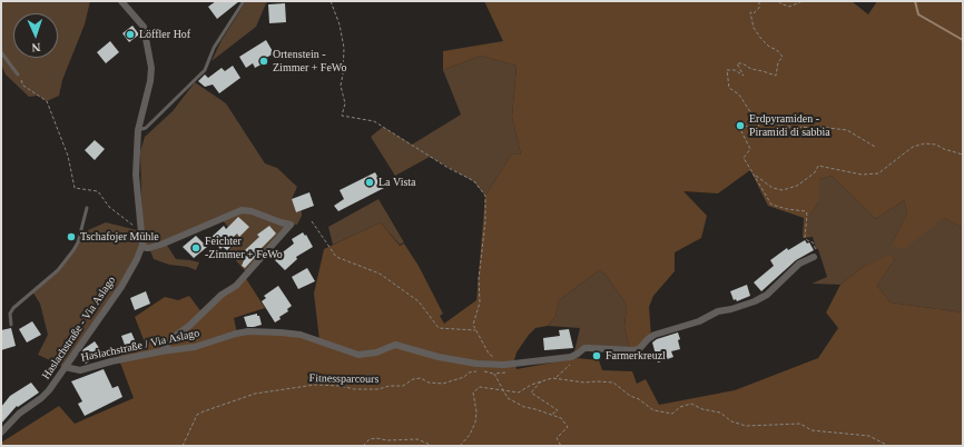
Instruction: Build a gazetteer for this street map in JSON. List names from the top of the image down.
{
  "streets": {
    "street": ["Haslachstraße - Via Aslago", "Haslachstraße / Via Aslago"],
    "path": ["Fitnessparcours"]
  },
  "crossings": [
    ["Haslachstraße - Via Aslago", "Haslachstraße / Via Aslago"]
  ],
  "places": [
    "Löffler Hof",
    "Ortenstein - Zimmer + FeWo",
    "Erdpyramiden - Piramidi di sabbia",
    "La Vista",
    "Tschafojer Mühle",
    "Feichter -Zimmer + FeWo",
    "Farmerkreuzl"
  ],
  "north": "bottom"
}
